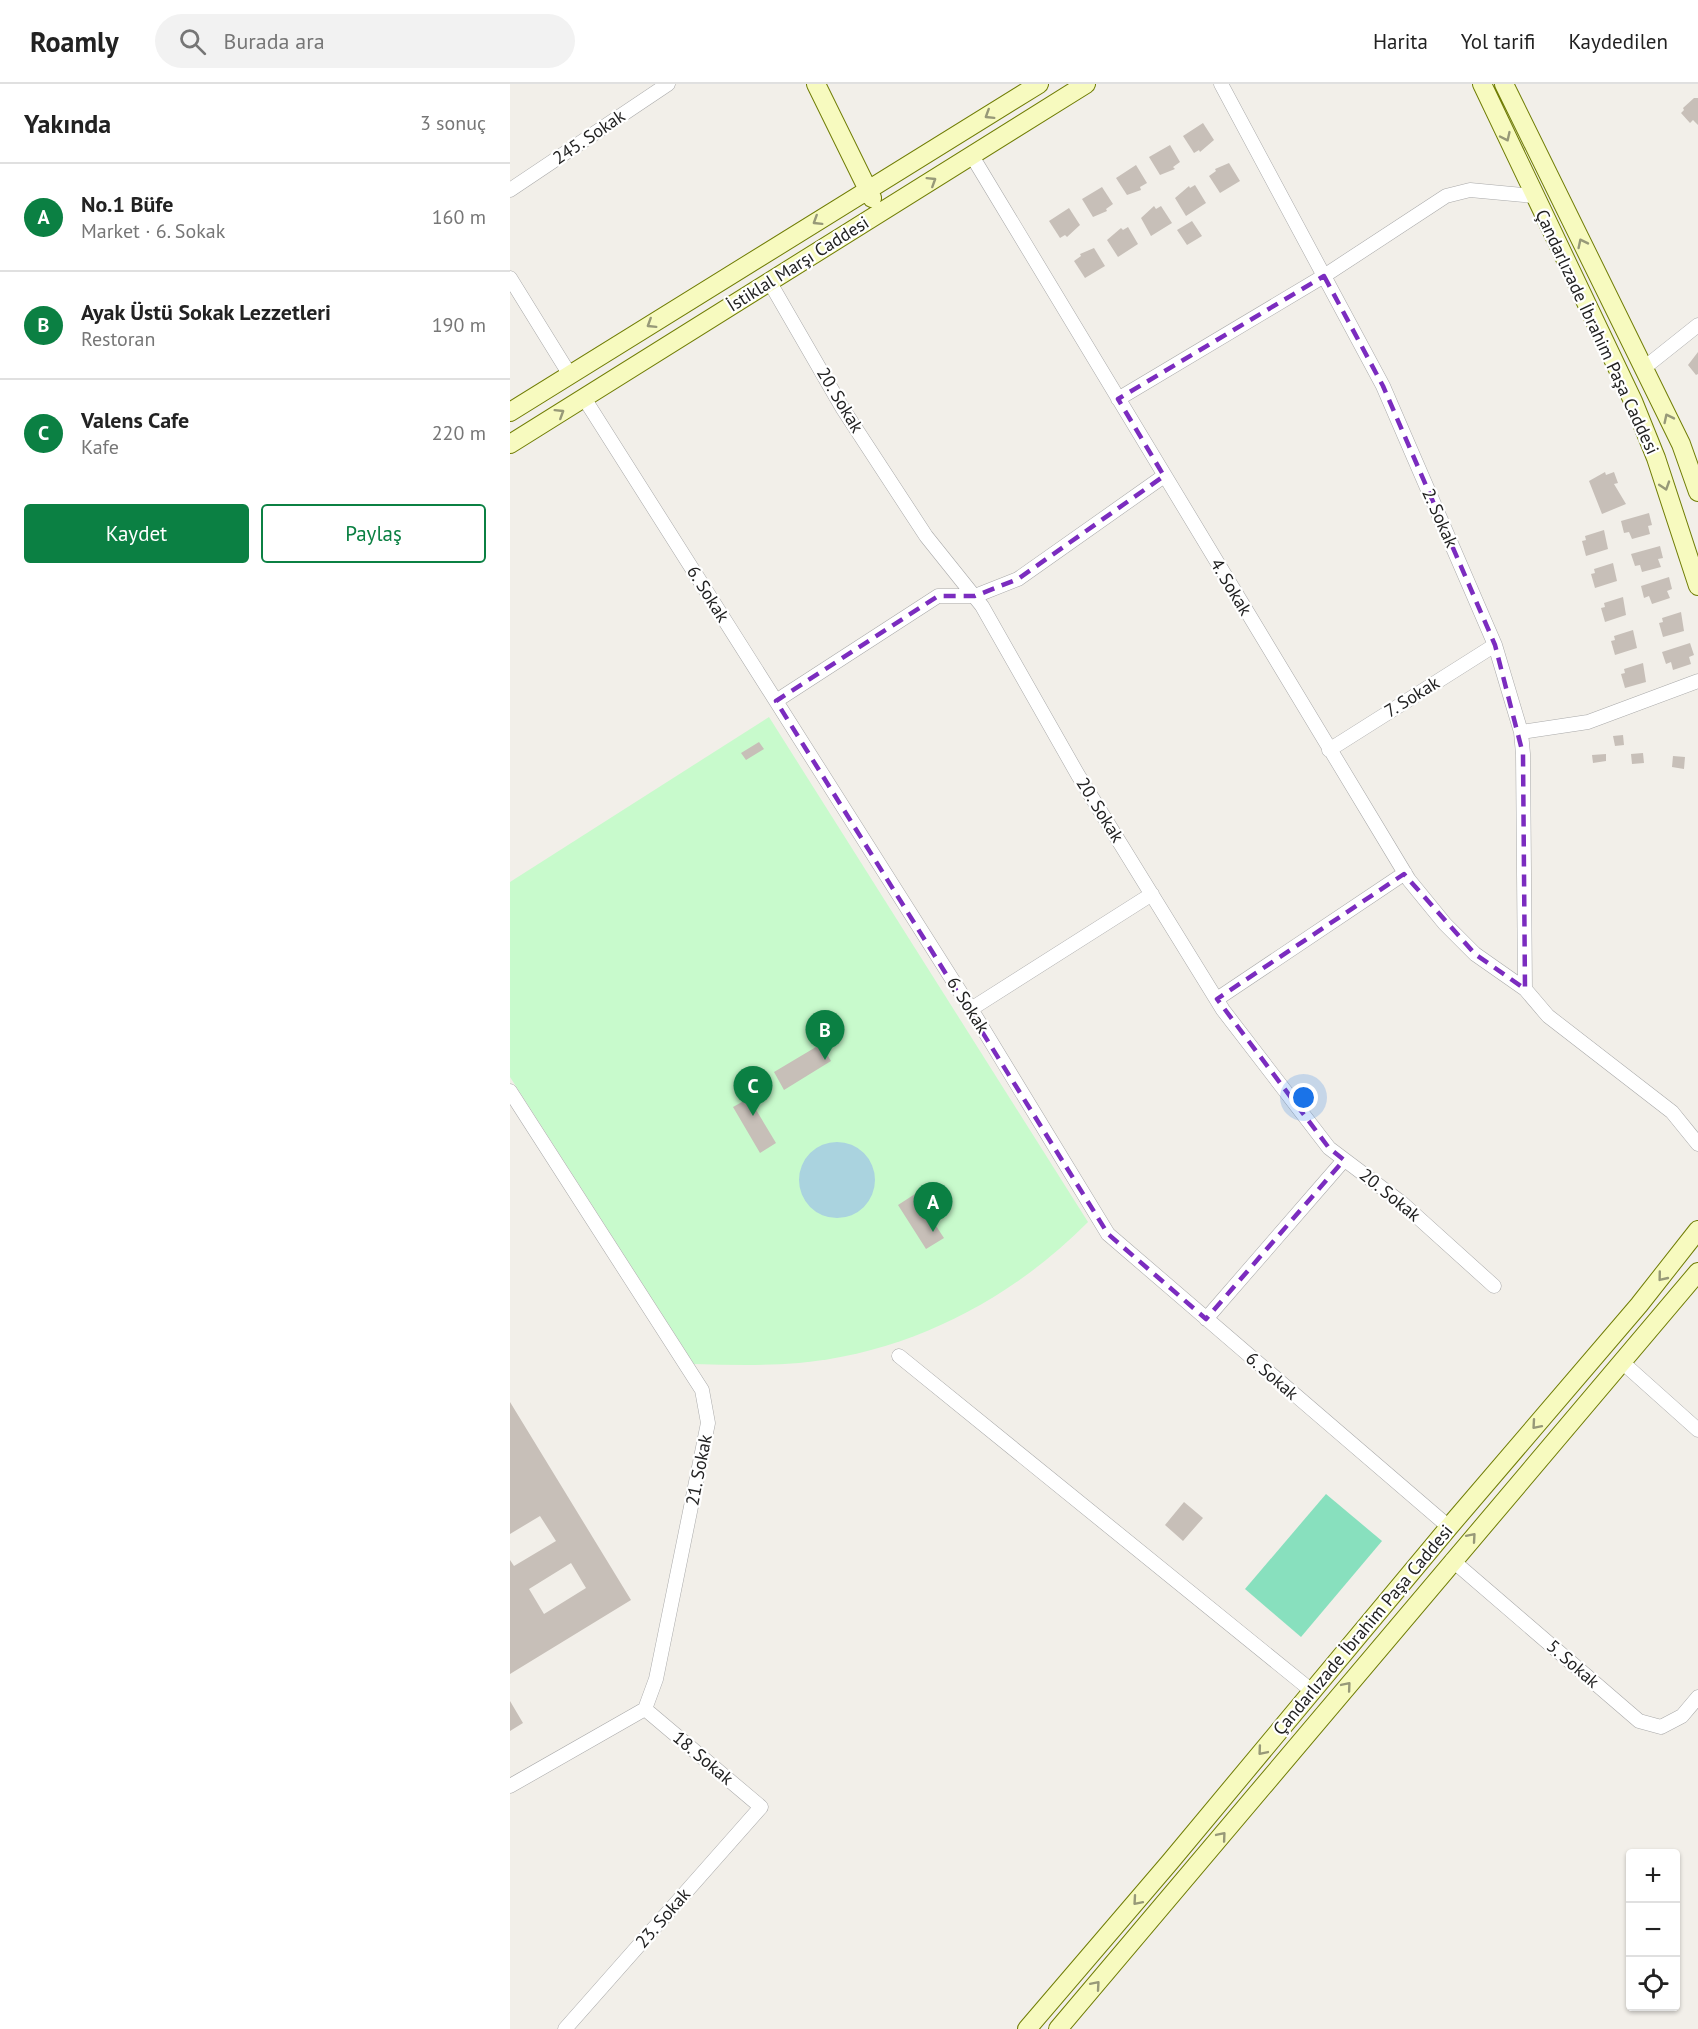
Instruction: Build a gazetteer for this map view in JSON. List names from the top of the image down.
{
  "streets": {
    "main road": ["İstiklal Marşı Caddesi", "Çandarlızade İbrahim Paşa Caddesi"],
    "street": [
      "245. Sokak",
      "20. Sokak",
      "2. Sokak",
      "4. Sokak",
      "6. Sokak",
      "7. Sokak",
      "21. Sokak",
      "5. Sokak",
      "18. Sokak",
      "23. Sokak"
    ]
  },
  "crossings": [
    ["İstiklal Marşı Caddesi", "20. Sokak"],
    ["İstiklal Marşı Caddesi", "4. Sokak"],
    ["İstiklal Marşı Caddesi", "6. Sokak"],
    ["Çandarlızade İbrahim Paşa Caddesi", "6. Sokak"],
    ["Çandarlızade İbrahim Paşa Caddesi", "5. Sokak"],
    ["2. Sokak", "4. Sokak"],
    ["2. Sokak", "7. Sokak"],
    ["4. Sokak", "7. Sokak"],
    ["21. Sokak", "18. Sokak"],
    ["18. Sokak", "23. Sokak"]
  ],
  "page": {
    "header": "Roamly",
    "search": "Burada ara",
    "nav": ["Harita", "Yol tarifi", "Kaydedilen"],
    "heading": ["Yakında", "3 sonuç"],
    "list": [
      {
        "mark": "A",
        "name": "No.1 Büfe",
        "note": "Market · 6. Sokak",
        "value": "160 m"
      },
      {
        "mark": "B",
        "name": "Ayak Üstü Sokak Lezzetleri",
        "note": "Restoran",
        "value": "190 m"
      },
      {
        "mark": "C",
        "name": "Valens Cafe",
        "note": "Kafe",
        "value": "220 m"
      }
    ],
    "buttons": ["Kaydet", "Paylaş"],
    "pins": ["B", "C", "A"],
    "map_buttons": ["+", "−"]
  }
}
